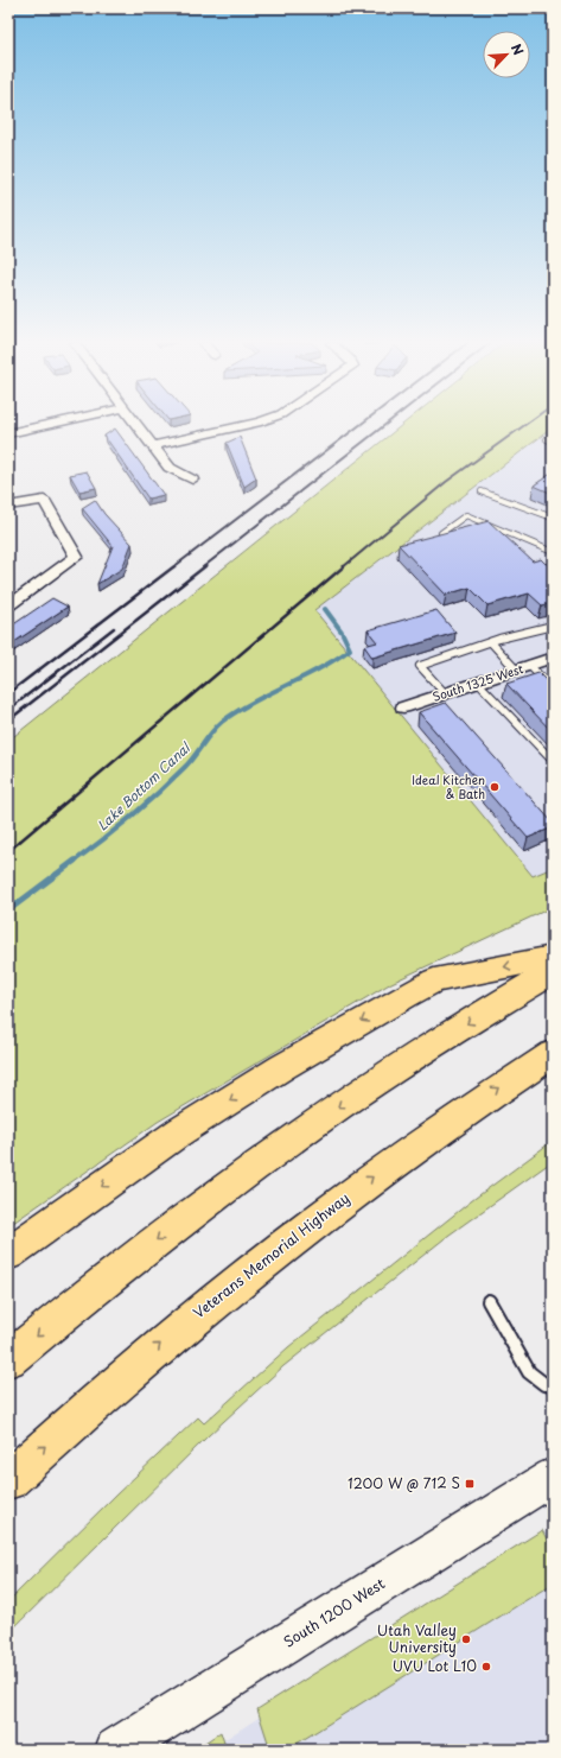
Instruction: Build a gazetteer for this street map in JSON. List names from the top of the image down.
{
  "streets": {
    "highway": ["Veterans Memorial Highway"],
    "main road": ["South 1200 West"],
    "street": ["South 1325 West"]
  },
  "water": ["Lake Bottom Canal"],
  "places": {
    "other": ["Ideal Kitchen & Bath", "Utah Valley University", "UVU Lot L10"],
    "transit": ["1200 W @ 712 S"]
  },
  "north": "top right"
}
